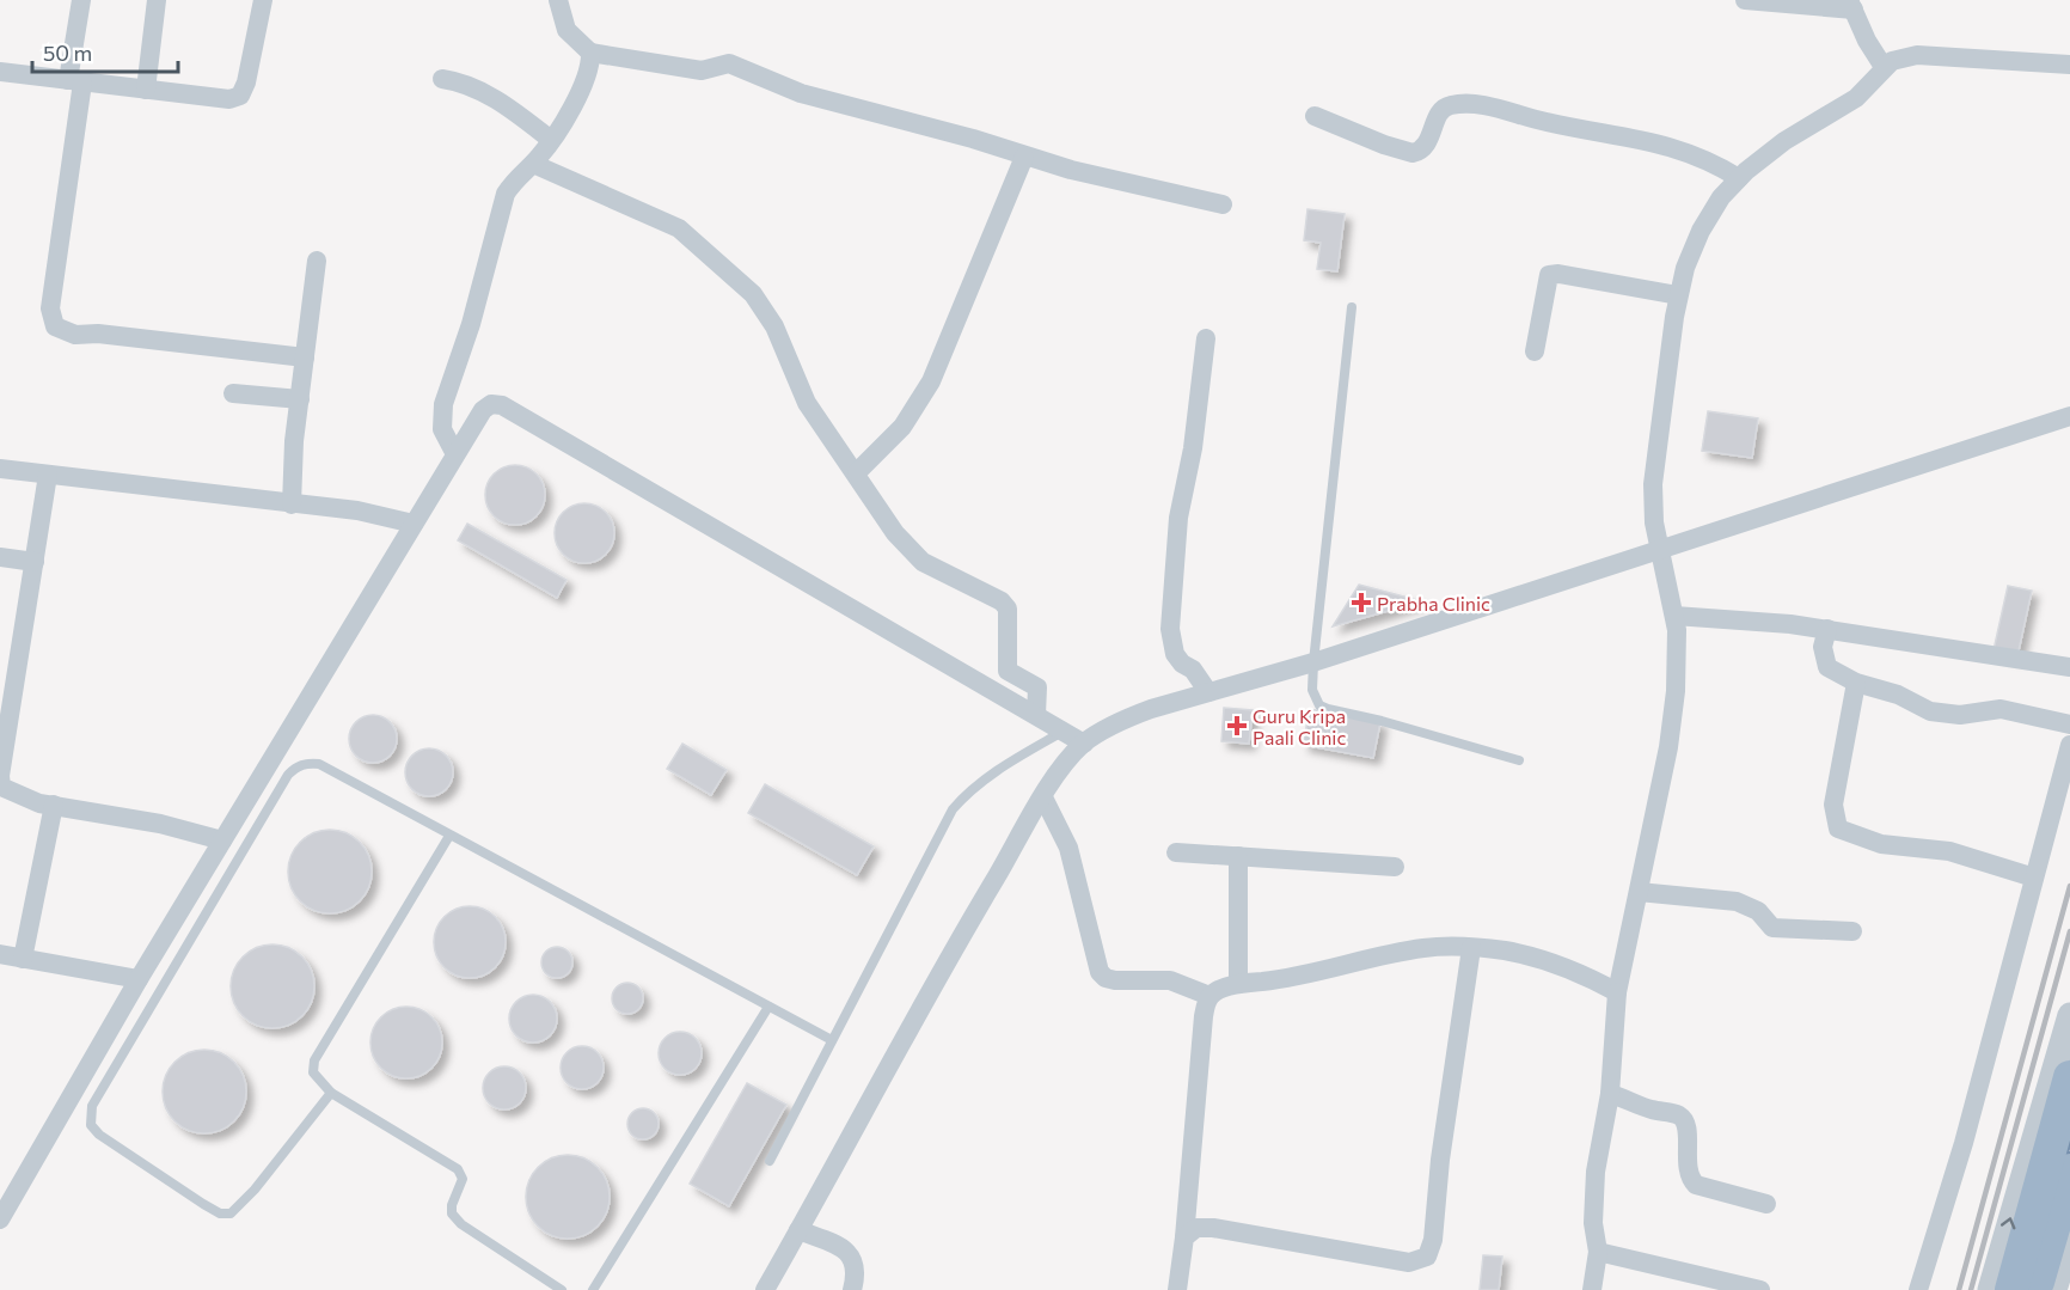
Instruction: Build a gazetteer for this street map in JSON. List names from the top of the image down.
{
  "places": {
    "health": ["Prabha Clinic", "Guru Kripa Paali Clinic"]
  },
  "scale_bar": "50 m"
}
